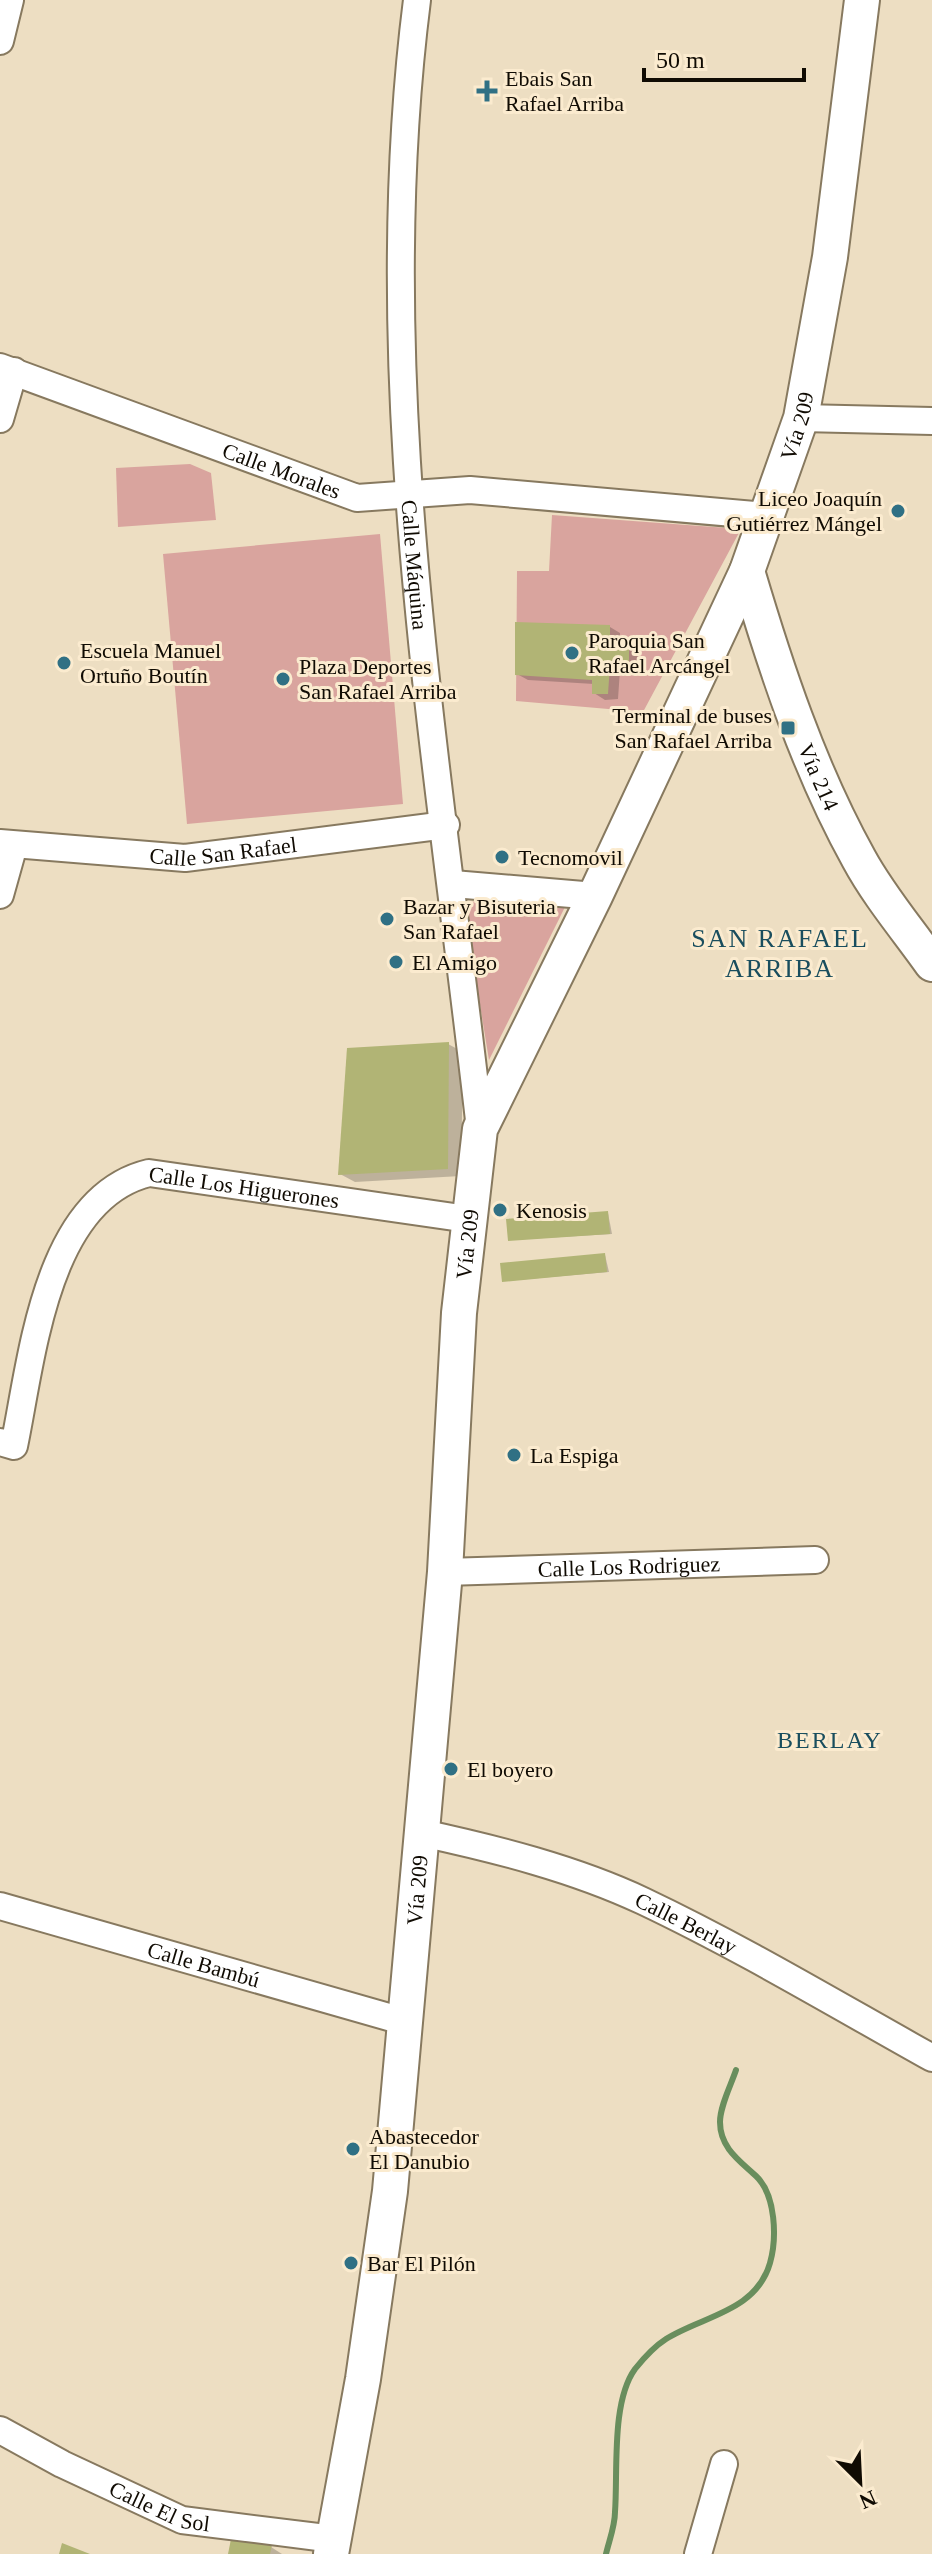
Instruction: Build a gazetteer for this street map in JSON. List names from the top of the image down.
{
  "streets": {
    "main road": ["Vía 209", "Vía 214"],
    "street": [
      "Calle Morales",
      "Calle Máquina",
      "Calle San Rafael",
      "Calle Los Higuerones",
      "Calle Los Rodriguez",
      "Calle Berlay",
      "Calle Bambú",
      "Calle El Sol"
    ]
  },
  "crossings": [
    ["Vía 209", "Calle Morales"],
    ["Vía 209", "Calle Máquina"],
    ["Vía 209", "Vía 214"],
    ["Vía 209", "Calle Los Higuerones"],
    ["Vía 209", "Calle Los Rodriguez"],
    ["Vía 209", "Calle Berlay"],
    ["Vía 209", "Calle Bambú"],
    ["Vía 209", "Calle El Sol"],
    ["Calle Morales", "Calle Máquina"],
    ["Calle Máquina", "Calle San Rafael"]
  ],
  "districts": ["SAN RAFAEL ARRIBA", "BERLAY"],
  "places": {
    "health": ["Ebais San Rafael Arriba"],
    "other": [
      "Liceo Joaquín Gutiérrez Mángel",
      "Paroquia San Rafael Arcángel",
      "Escuela Manuel Ortuño Boutín",
      "Plaza Deportes San Rafael Arriba",
      "Tecnomovil",
      "Bazar y Bisuteria San Rafael",
      "El Amigo",
      "Kenosis",
      "La Espiga",
      "El boyero",
      "Abastecedor El Danubio",
      "Bar El Pilón"
    ],
    "transit": ["Terminal de buses San Rafael Arriba"]
  },
  "scale_bar": "50 m",
  "north": "bottom right"
}
